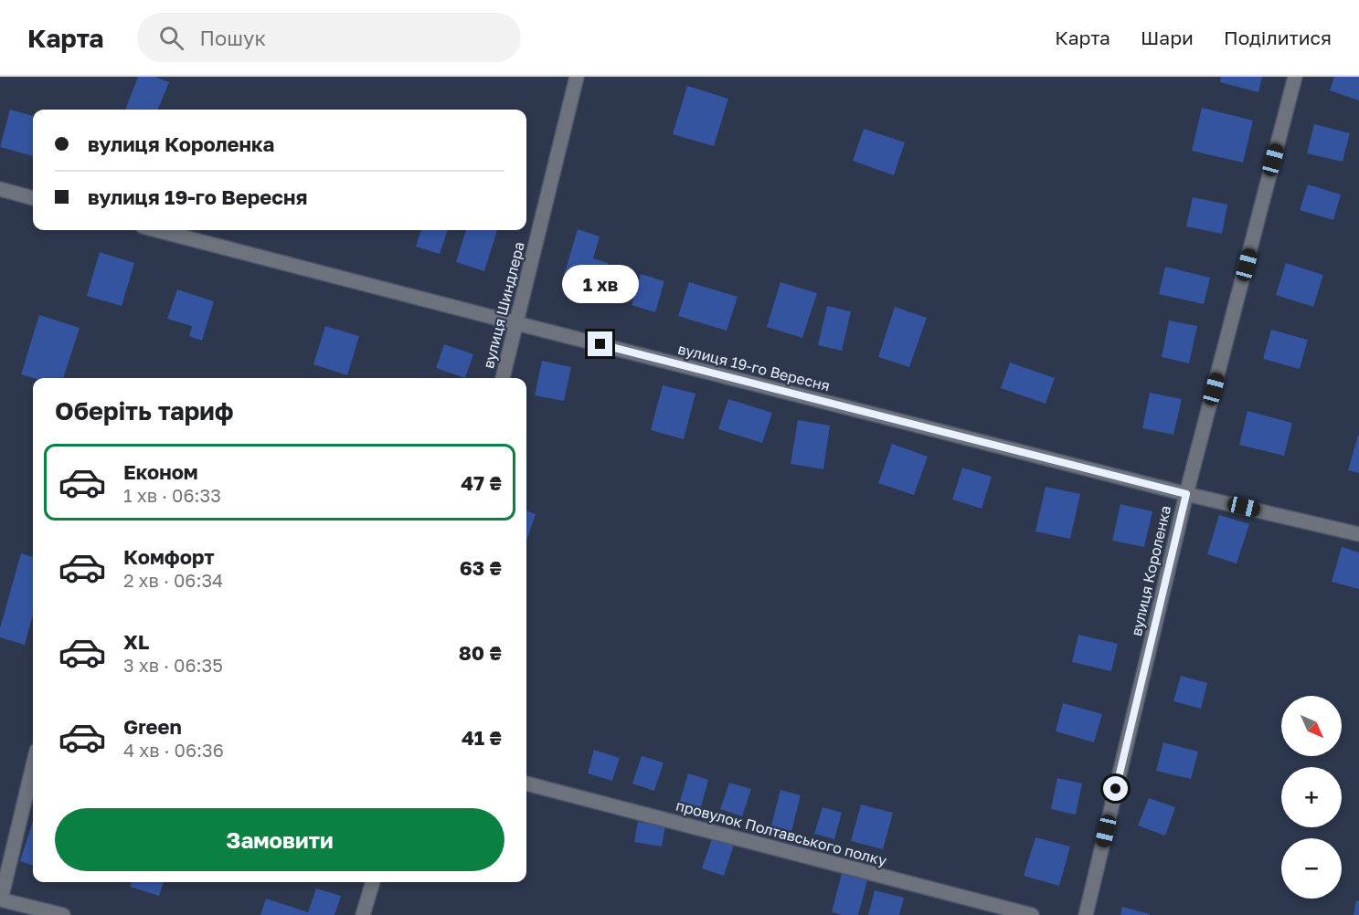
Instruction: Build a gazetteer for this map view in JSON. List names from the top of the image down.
{
  "streets": {
    "street": [
      "вулиця Шиндлера",
      "вулиця 19-го Вересня",
      "вулиця Короленка",
      "провулок Полтавського полку"
    ]
  },
  "crossings": [
    ["вулиця Шиндлера", "вулиця 19-го Вересня"],
    ["вулиця 19-го Вересня", "вулиця Короленка"]
  ],
  "north": "bottom right",
  "page": {
    "header": "Карта",
    "search": "Пошук",
    "nav": ["Карта", "Шари", "Поділитися"],
    "banner": ["вулиця Короленка", "вулиця 19-го Вересня"],
    "bubble": "1 хв",
    "heading": "Оберіть тариф",
    "list": [
      {
        "name": "Економ",
        "note": "1 хв · 06:33",
        "value": "47 ₴"
      },
      {
        "name": "Комфорт",
        "note": "2 хв · 06:34",
        "value": "63 ₴"
      },
      {
        "name": "XL",
        "note": "3 хв · 06:35",
        "value": "80 ₴"
      },
      {
        "name": "Green",
        "note": "4 хв · 06:36",
        "value": "41 ₴"
      }
    ],
    "map_buttons": ["+", "−"],
    "buttons": "Замовити"
  }
}
